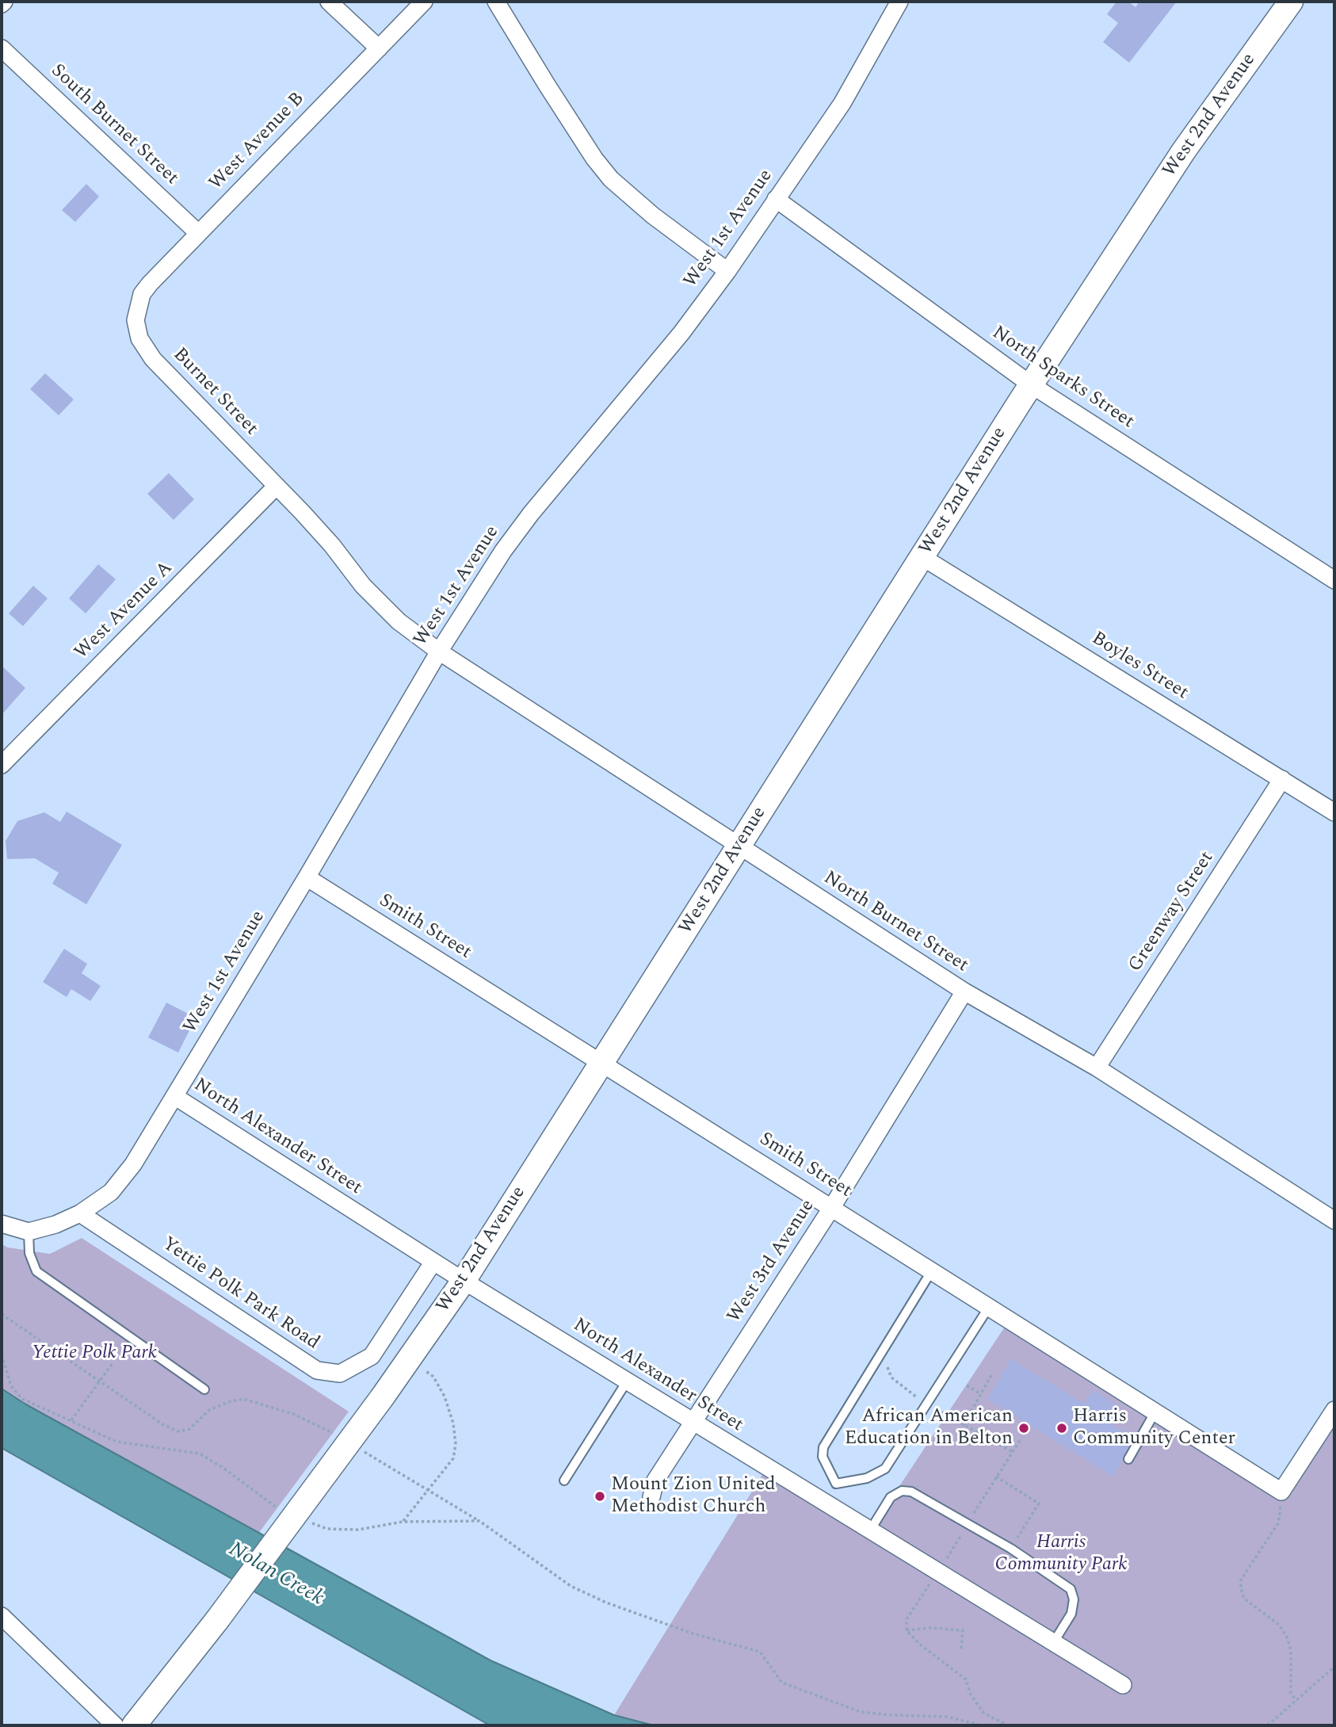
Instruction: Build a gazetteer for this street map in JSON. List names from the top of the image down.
{
  "streets": {
    "street": [
      "West 2nd Avenue",
      "South Burnet Street",
      "West Avenue B",
      "West 1st Avenue",
      "North Sparks Street",
      "Burnet Street",
      "West Avenue A",
      "Boyles Street",
      "Greenway Street",
      "North Burnet Street",
      "Smith Street",
      "North Alexander Street",
      "West 3rd Avenue",
      "Yettie Polk Park Road"
    ]
  },
  "crossings": [
    ["West 2nd Avenue", "North Sparks Street"],
    ["West 2nd Avenue", "Boyles Street"],
    ["West 2nd Avenue", "North Burnet Street"],
    ["West 2nd Avenue", "Smith Street"],
    ["West 2nd Avenue", "North Alexander Street"],
    ["South Burnet Street", "West Avenue B"],
    ["West Avenue B", "Burnet Street"],
    ["West 1st Avenue", "North Sparks Street"],
    ["West 1st Avenue", "North Burnet Street"],
    ["West 1st Avenue", "Smith Street"],
    ["West 1st Avenue", "North Alexander Street"],
    ["West 1st Avenue", "Yettie Polk Park Road"],
    ["Burnet Street", "West Avenue A"],
    ["Boyles Street", "Greenway Street"],
    ["Greenway Street", "North Burnet Street"],
    ["North Burnet Street", "West 3rd Avenue"],
    ["Smith Street", "West 3rd Avenue"],
    ["North Alexander Street", "West 3rd Avenue"],
    ["North Alexander Street", "Yettie Polk Park Road"]
  ],
  "water": ["Nolan Creek"],
  "parks": ["Yettie Polk Park", "Harris Community Park"],
  "places": ["African American Education in Belton", "Harris Community Center", "Mount Zion United Methodist Church"]
}
